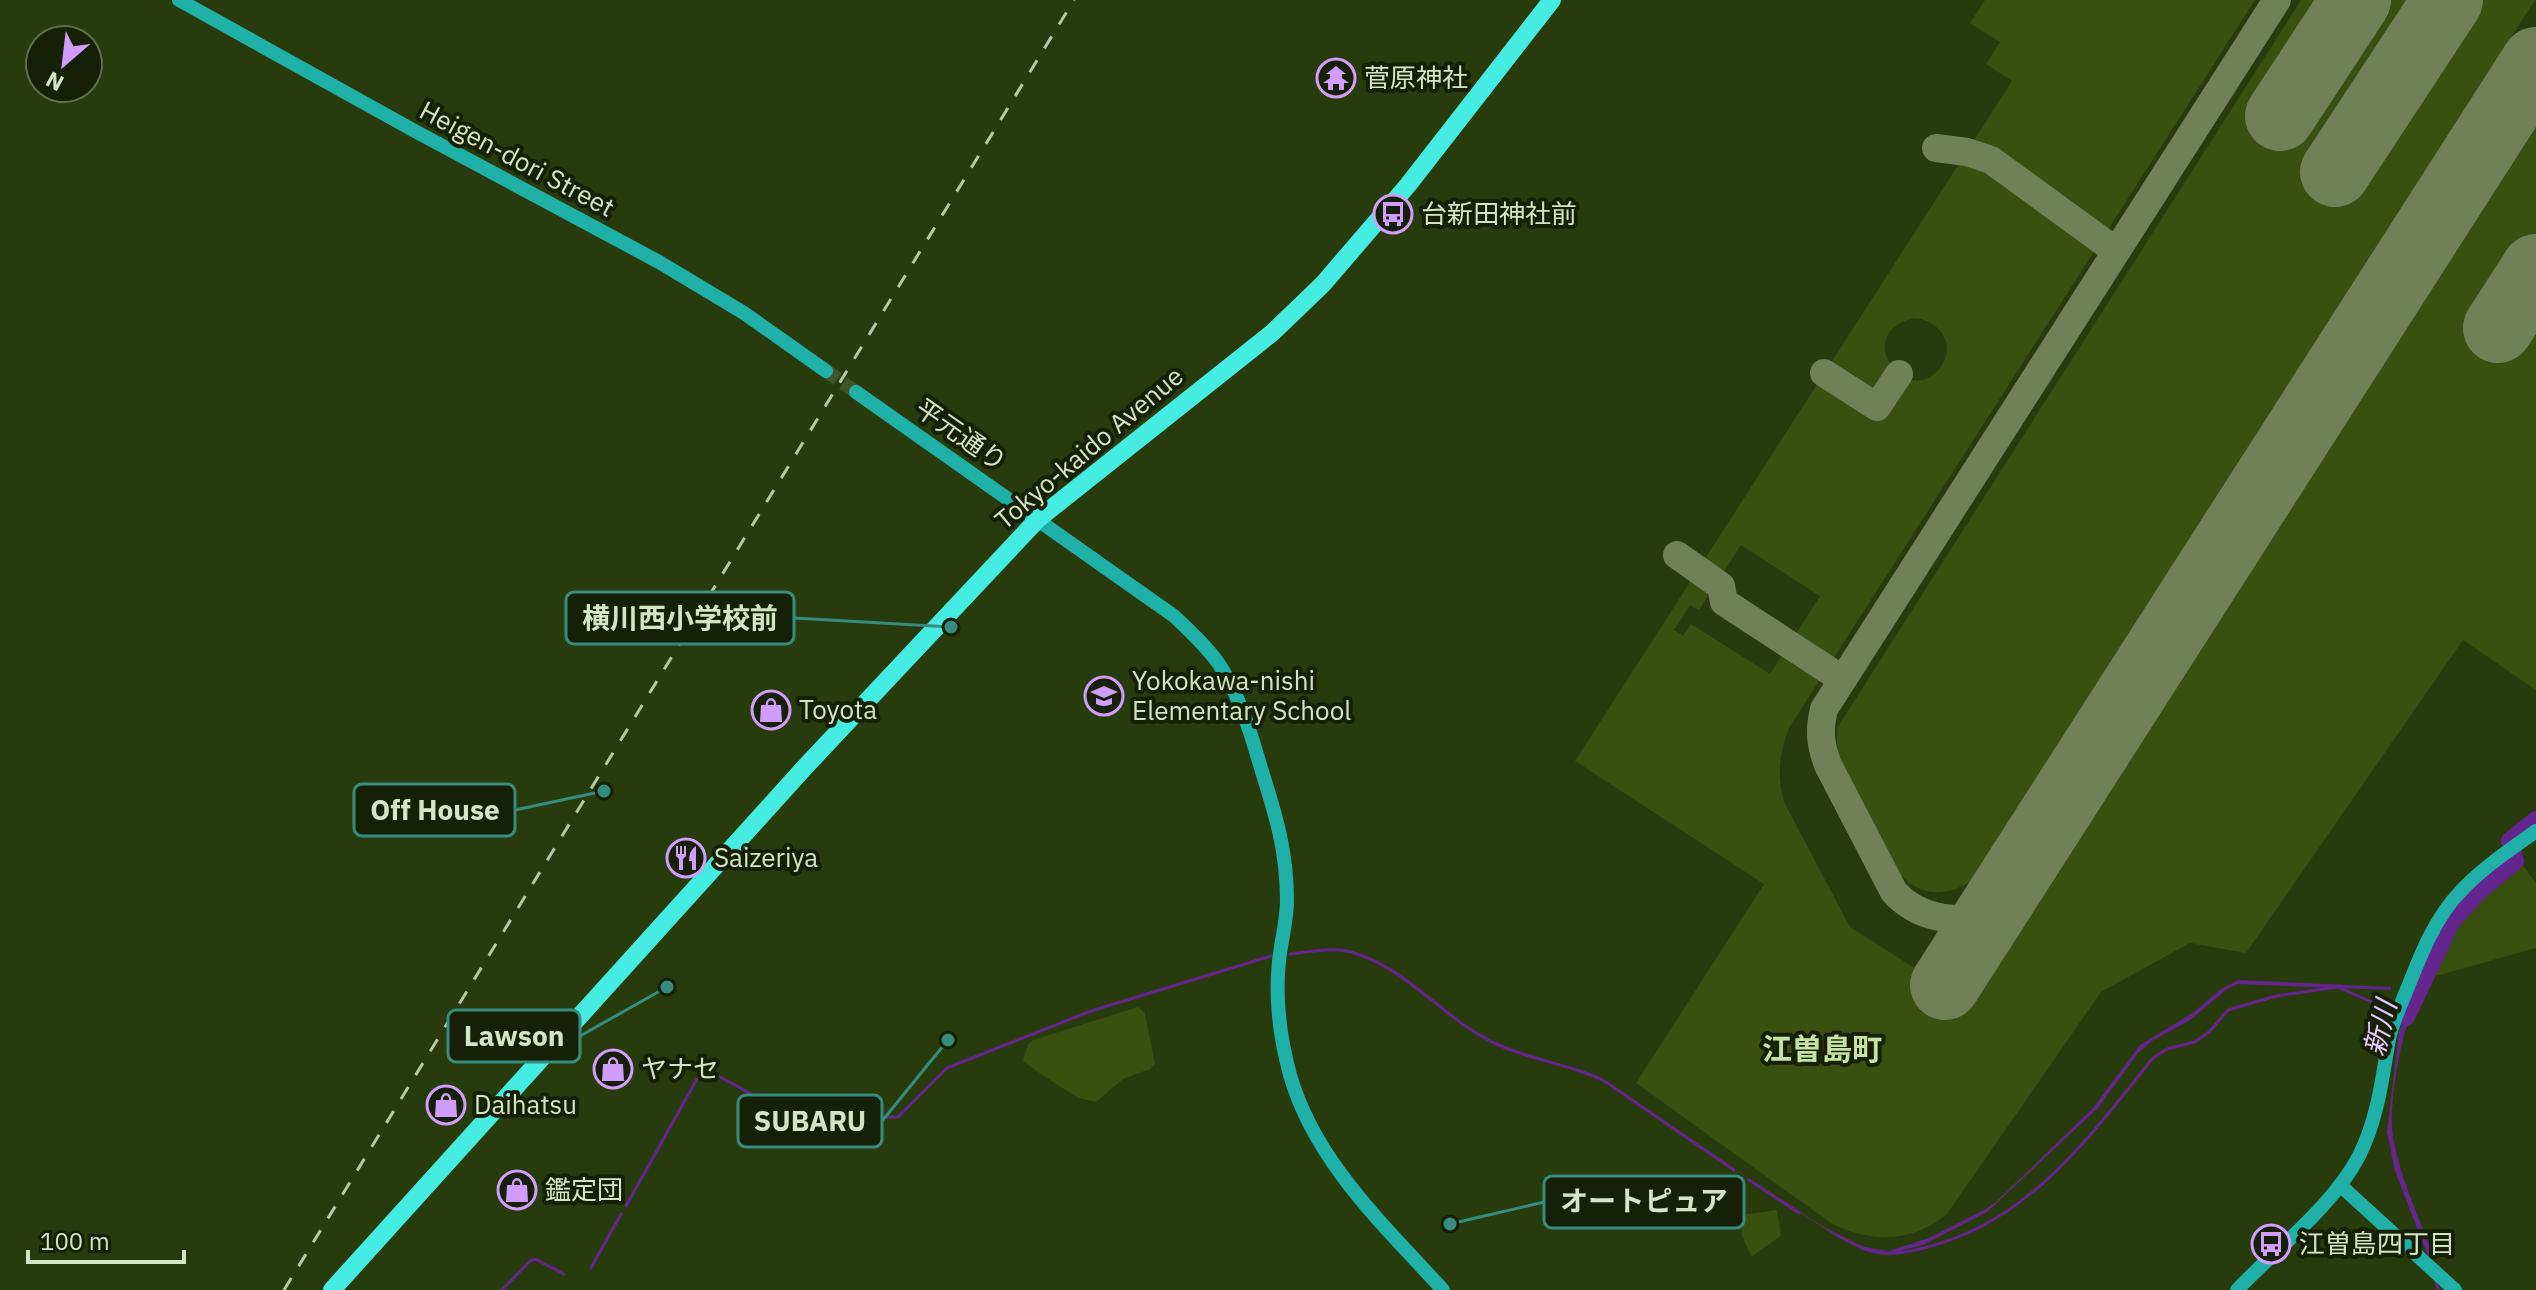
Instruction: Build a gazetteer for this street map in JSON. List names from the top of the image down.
{
  "streets": {
    "highway": ["Tokyo-kaido Avenue"],
    "street": ["Heigen-dori Street", "平元通り"]
  },
  "crossings": [
    ["平元通り", "Tokyo-kaido Avenue"]
  ],
  "districts": ["江曽島町"],
  "water": ["新川"],
  "places": {
    "temple": ["菅原神社"],
    "bus stop": ["台新田神社前", "江曽島四丁目"],
    "other": [
      "横川西小学校前",
      "Off House",
      "Lawson",
      "SUBARU",
      "オートピュア"
    ],
    "school or university": ["Yokokawa-nishi Elementary School"],
    "shop": [
      "Toyota",
      "ヤナセ",
      "Daihatsu",
      "鑑定団"
    ],
    "restaurant": ["Saizeriya"]
  },
  "scale_bar": "100 m",
  "north": "bottom left"
}
